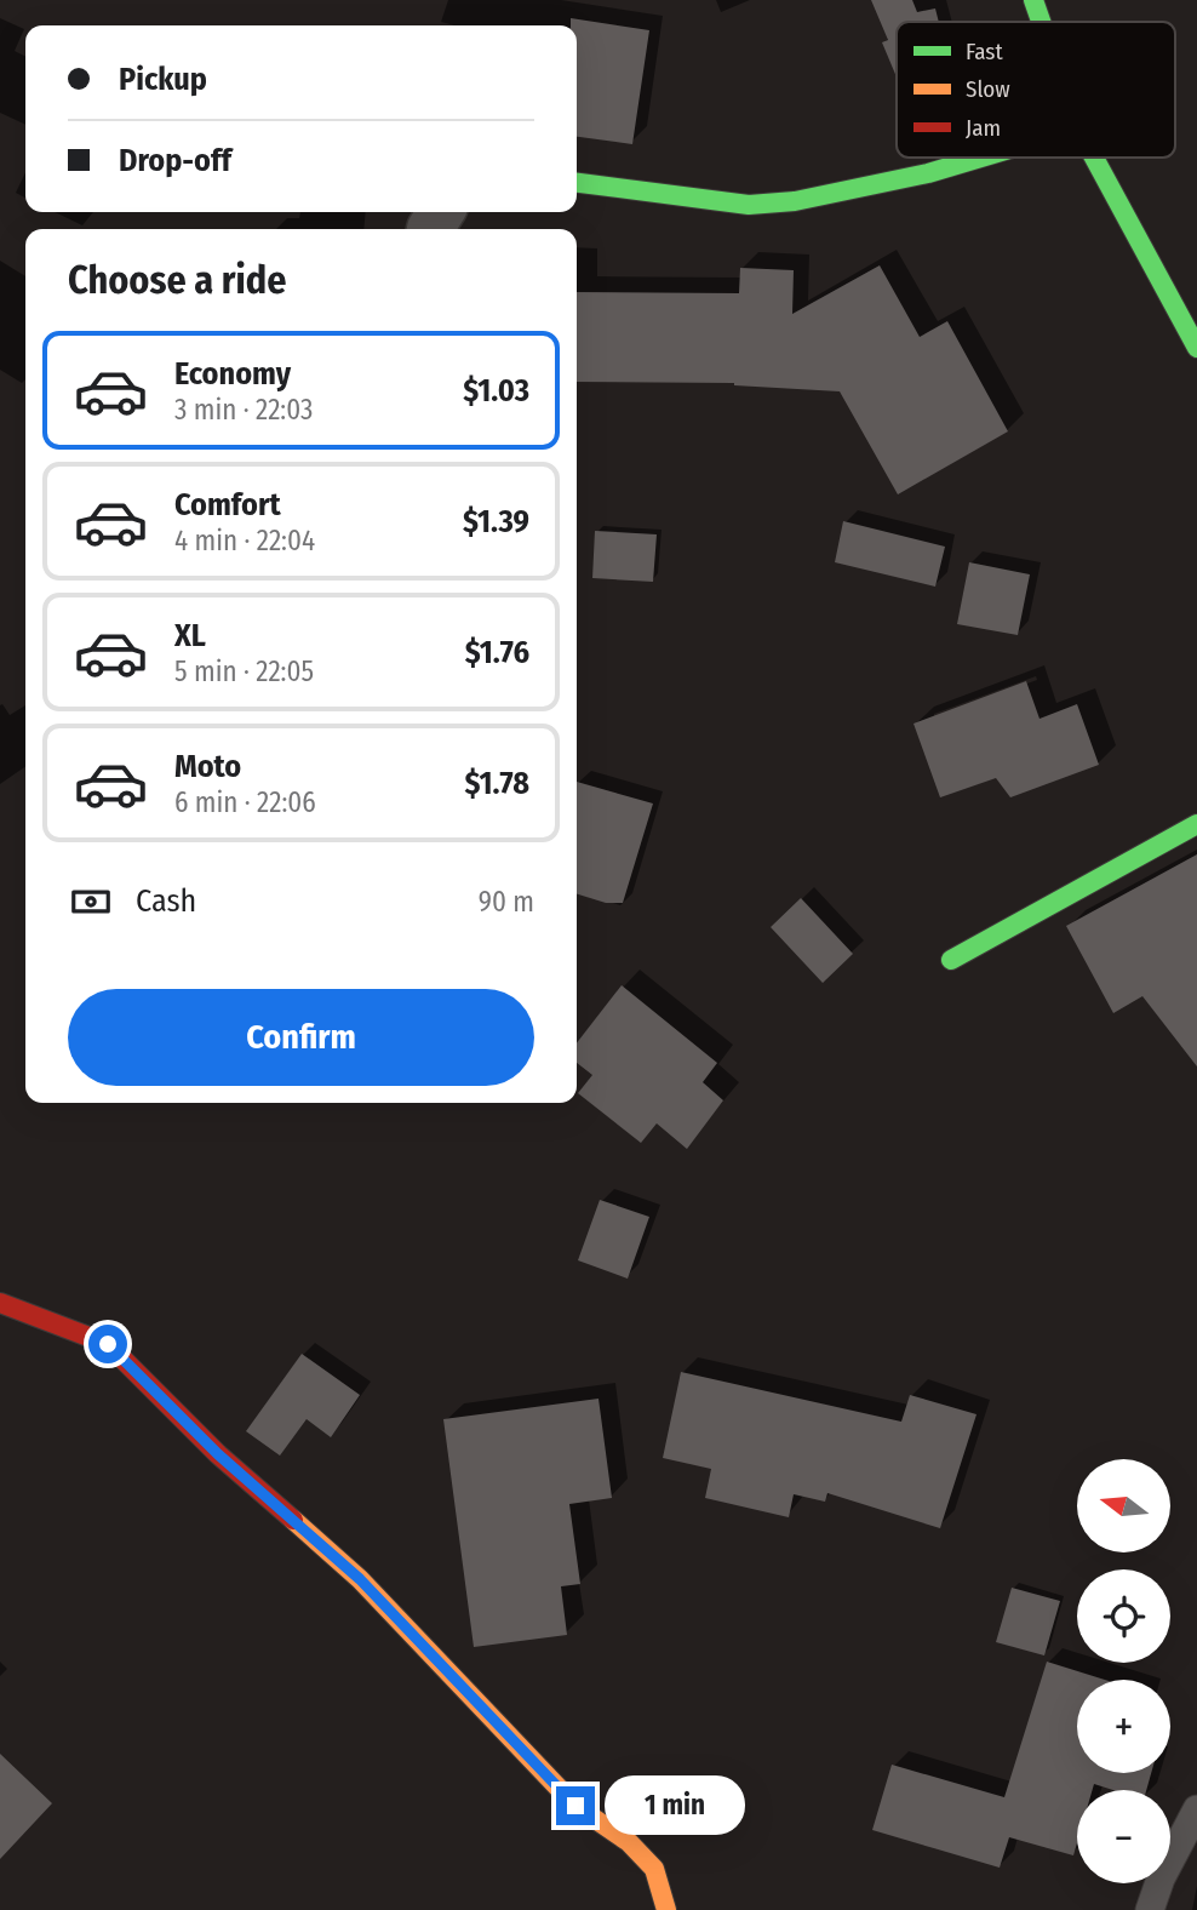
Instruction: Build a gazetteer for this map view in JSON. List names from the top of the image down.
{
  "legend": ["Fast", "Slow", "Jam"],
  "north": "left",
  "page": {
    "banner": ["Pickup", "Drop-off"],
    "heading": "Choose a ride",
    "list": [
      {
        "name": "Economy",
        "note": "3 min · 22:03",
        "value": "$1.03"
      },
      {
        "name": "Comfort",
        "note": "4 min · 22:04",
        "value": "$1.39"
      },
      {
        "name": "XL",
        "note": "5 min · 22:05",
        "value": "$1.76"
      },
      {
        "name": "Moto",
        "note": "6 min · 22:06",
        "value": "$1.78"
      }
    ],
    "pay": ["Cash", "90 m"],
    "buttons": "Confirm",
    "map_buttons": ["+", "−"],
    "bubble": "1 min"
  }
}
